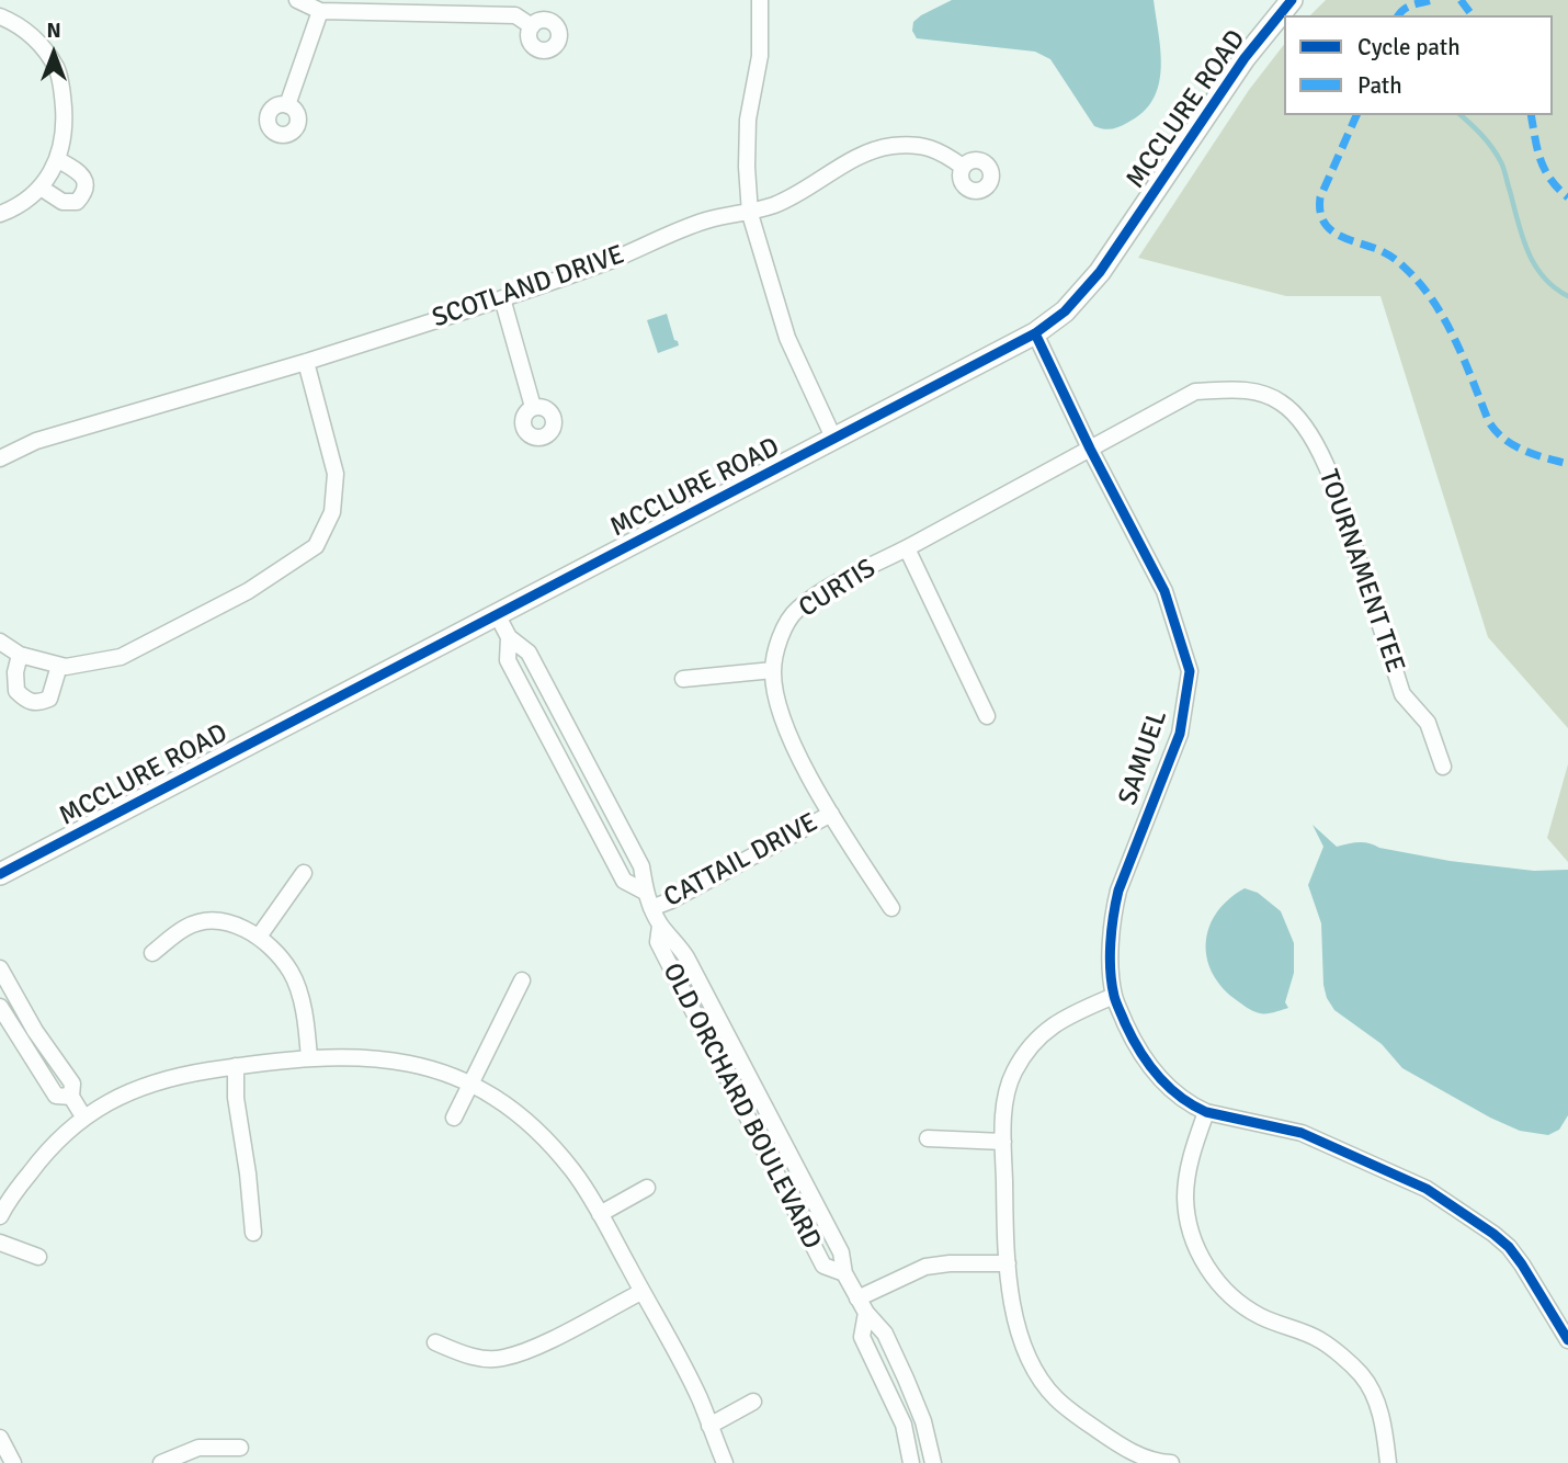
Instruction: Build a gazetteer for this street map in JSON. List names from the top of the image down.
{
  "streets": {
    "street": [
      "MCCLURE ROAD",
      "SCOTLAND DRIVE",
      "TOURNAMENT TEE",
      "CURTIS",
      "SAMUEL",
      "CATTAIL DRIVE",
      "OLD ORCHARD BOULEVARD"
    ]
  },
  "crossings": [
    ["MCCLURE ROAD", "SAMUEL"],
    ["MCCLURE ROAD", "OLD ORCHARD BOULEVARD"],
    ["TOURNAMENT TEE", "CURTIS"],
    ["TOURNAMENT TEE", "SAMUEL"],
    ["CURTIS", "SAMUEL"],
    ["CURTIS", "CATTAIL DRIVE"],
    ["CATTAIL DRIVE", "OLD ORCHARD BOULEVARD"]
  ],
  "legend": ["Cycle path", "Path"],
  "north": "top"
}
